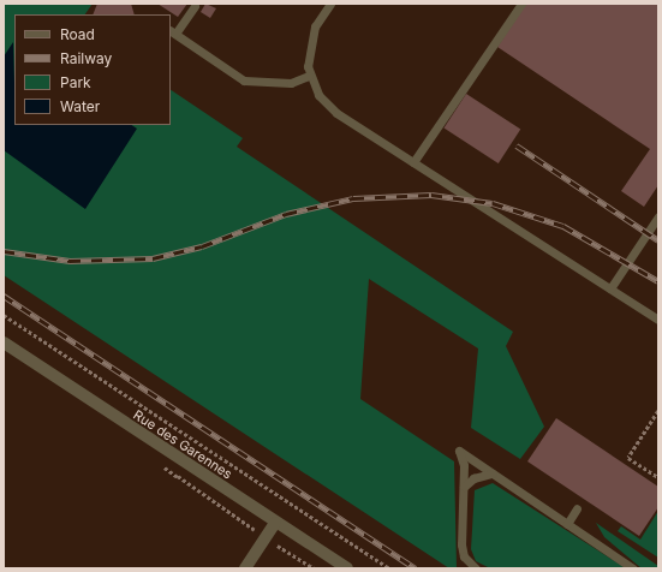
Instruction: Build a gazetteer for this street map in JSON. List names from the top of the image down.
{
  "streets": {
    "street": ["Rue des Garennes"]
  },
  "legend": [
    "Road",
    "Railway",
    "Park",
    "Water"
  ]
}
